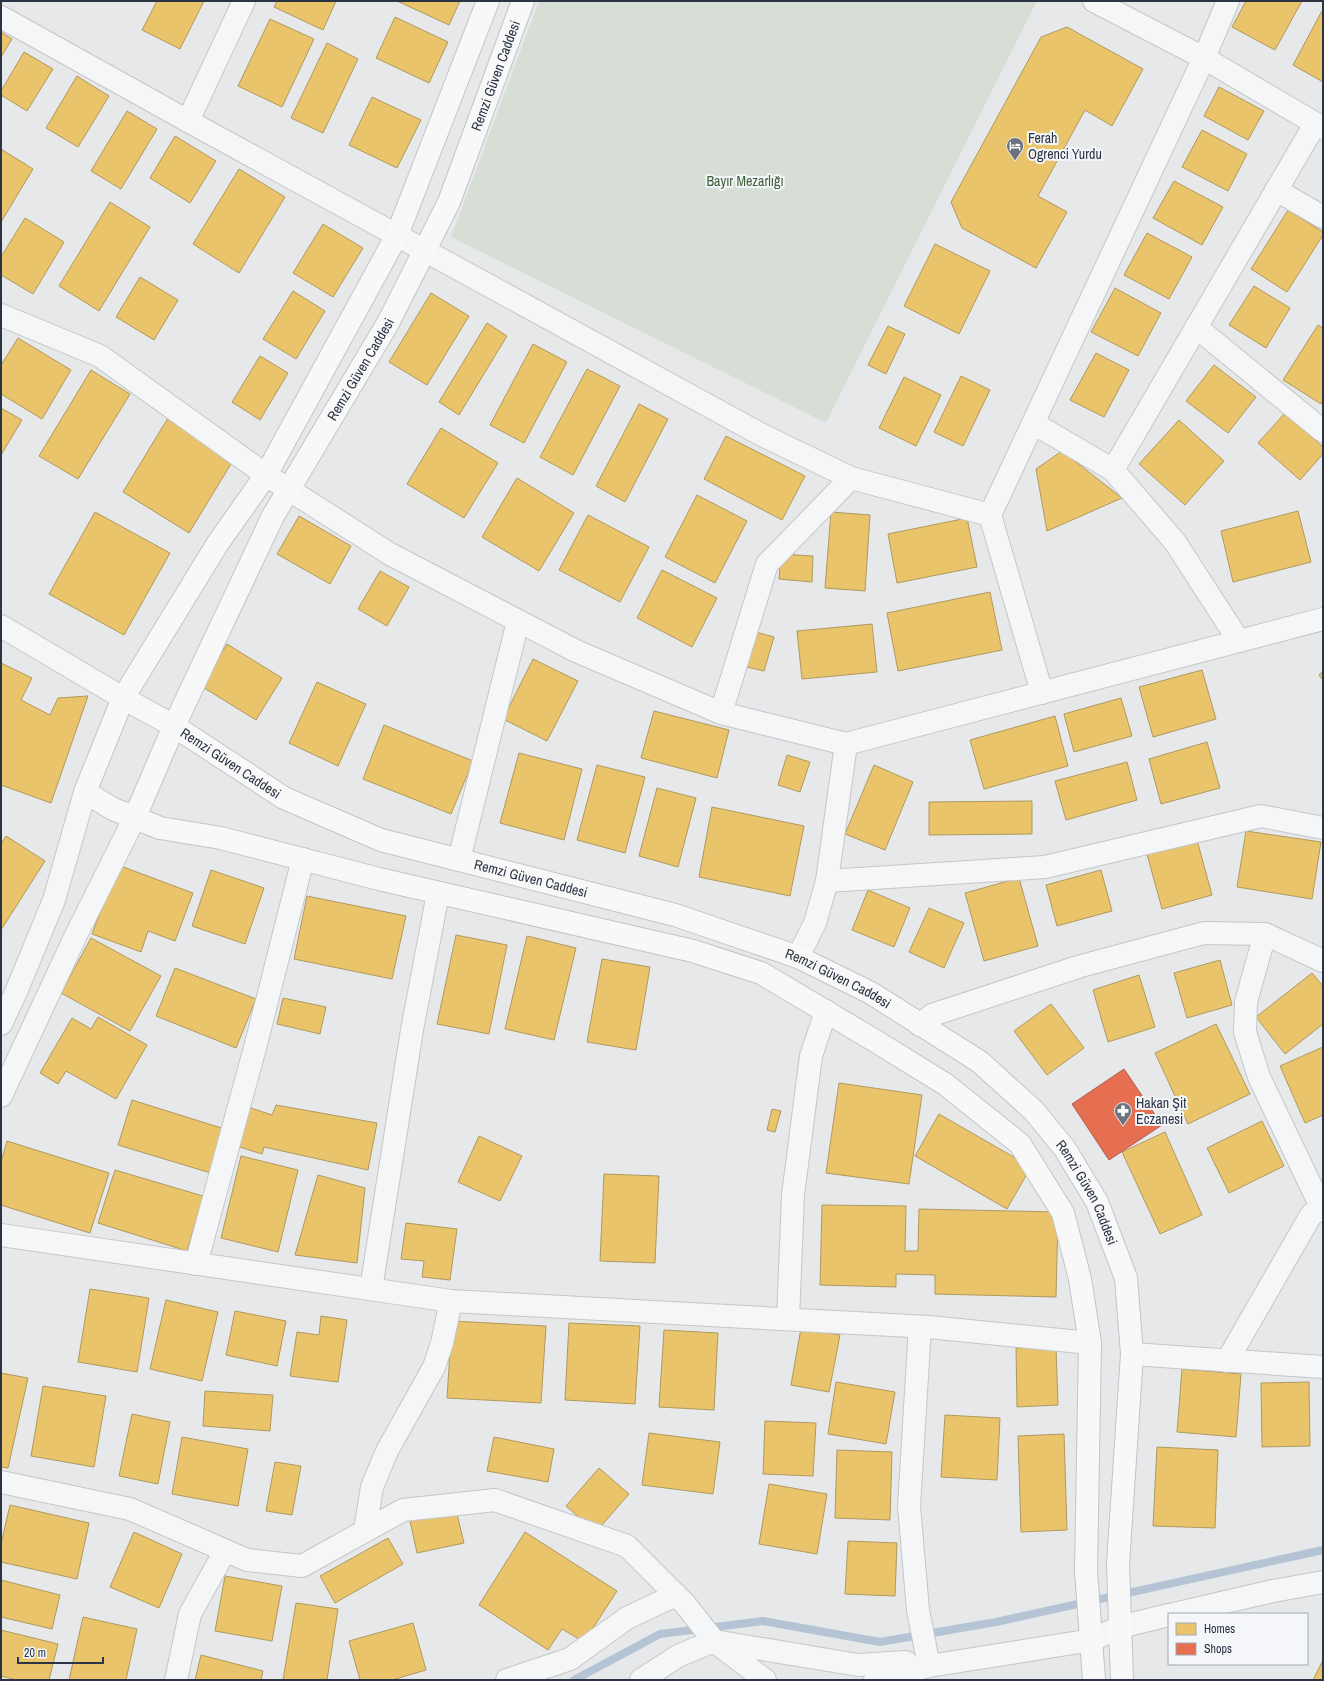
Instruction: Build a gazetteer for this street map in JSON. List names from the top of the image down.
{
  "streets": {
    "main road": ["Remzi Güven Caddesi"]
  },
  "parks": ["Bayır Mezarlığı"],
  "places": {
    "hotel": ["Ferah Ogrenci Yurdu"],
    "pharmacy": ["Hakan Şit Eczanesi"]
  },
  "legend": ["Homes", "Shops"],
  "scale_bar": "20 m"
}
